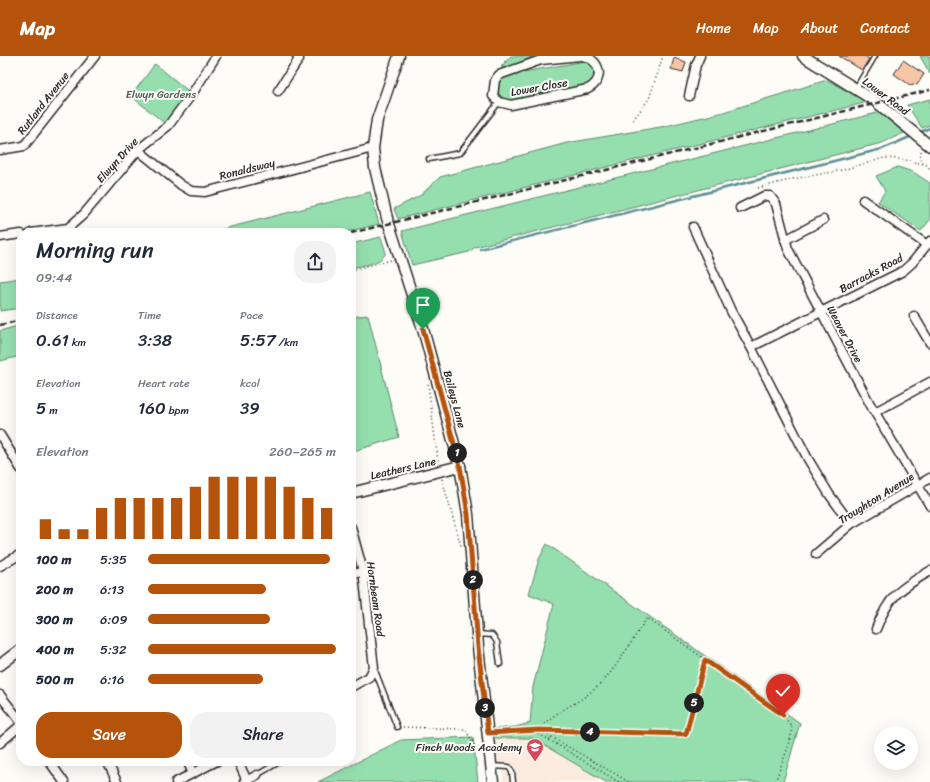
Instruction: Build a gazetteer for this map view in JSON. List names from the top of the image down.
{
  "streets": {
    "street": [
      "Lower Close",
      "Lower Road",
      "Rutland Avenue",
      "Elwyn Drive",
      "Ronaldsway",
      "Barracks Road",
      "Weaver Drive",
      "Baileys Lane",
      "Leathers Lane",
      "Troughton Avenue",
      "Hornbeam Road"
    ]
  },
  "crossings": [
    ["Elwyn Drive", "Ronaldsway"],
    ["Ronaldsway", "Baileys Lane"],
    ["Barracks Road", "Weaver Drive"],
    ["Weaver Drive", "Troughton Avenue"],
    ["Baileys Lane", "Leathers Lane"]
  ],
  "parks": ["Elwyn Gardens"],
  "places": {
    "school or university": ["Finch Woods Academy"]
  },
  "page": {
    "header": "Map",
    "nav": [
      "Home",
      "Map",
      "About",
      "Contact"
    ],
    "heading": ["Morning run", "09:44"],
    "stats": [
      ["Distance", "0.61 km"],
      ["Time", "3:38"],
      ["Pace", "5:57 /km"],
      ["Elevation", "5 m"],
      ["Heart rate", "160 bpm"],
      ["kcal", "39"]
    ],
    "chart": ["Elevation", "260–265 m"],
    "pins": [
      "1",
      "2",
      "5",
      "3",
      "4"
    ],
    "list": [
      {
        "name": "100 m",
        "note": "5:35"
      },
      {
        "name": "200 m",
        "note": "6:13"
      },
      {
        "name": "300 m",
        "note": "6:09"
      },
      {
        "name": "400 m",
        "note": "5:32"
      },
      {
        "name": "500 m",
        "note": "6:16"
      }
    ],
    "buttons": ["Save", "Share"]
  }
}
